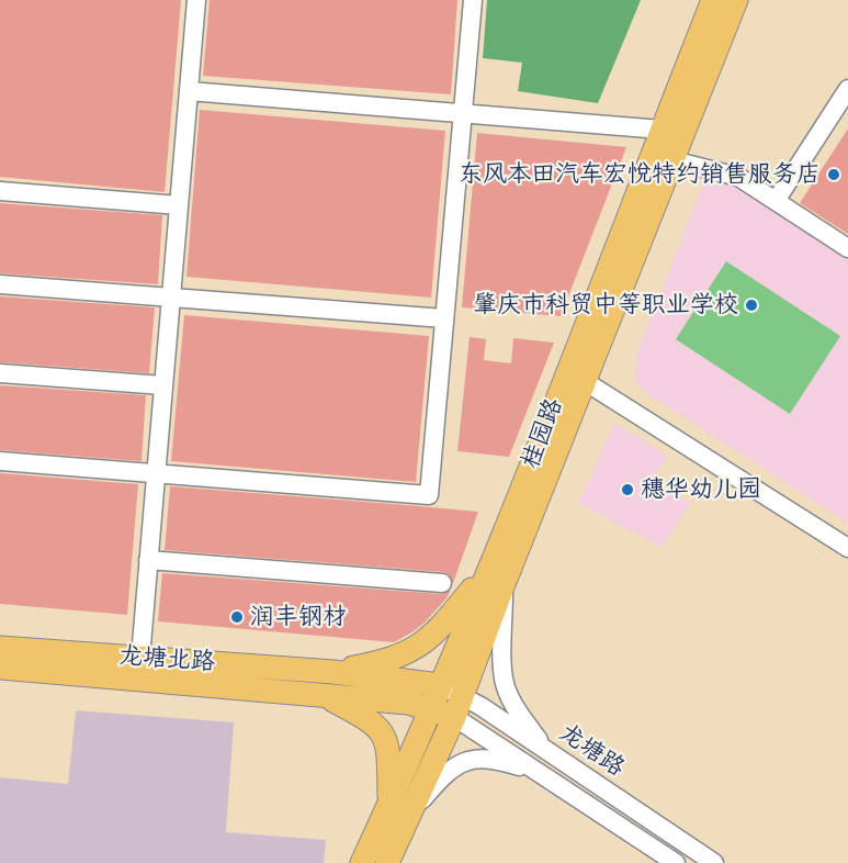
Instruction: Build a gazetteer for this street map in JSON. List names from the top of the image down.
{
  "streets": {
    "main road": ["桂园路", "龙塘北路"],
    "street": ["龙塘路"]
  },
  "crossings": [
    ["桂园路", "龙塘北路"],
    ["桂园路", "龙塘路"]
  ],
  "places": [
    "东风本田汽车宏悦特约销售服务店",
    "肇庆市科贸中等职业学校",
    "穗华幼儿园",
    "润丰钢材"
  ]
}
